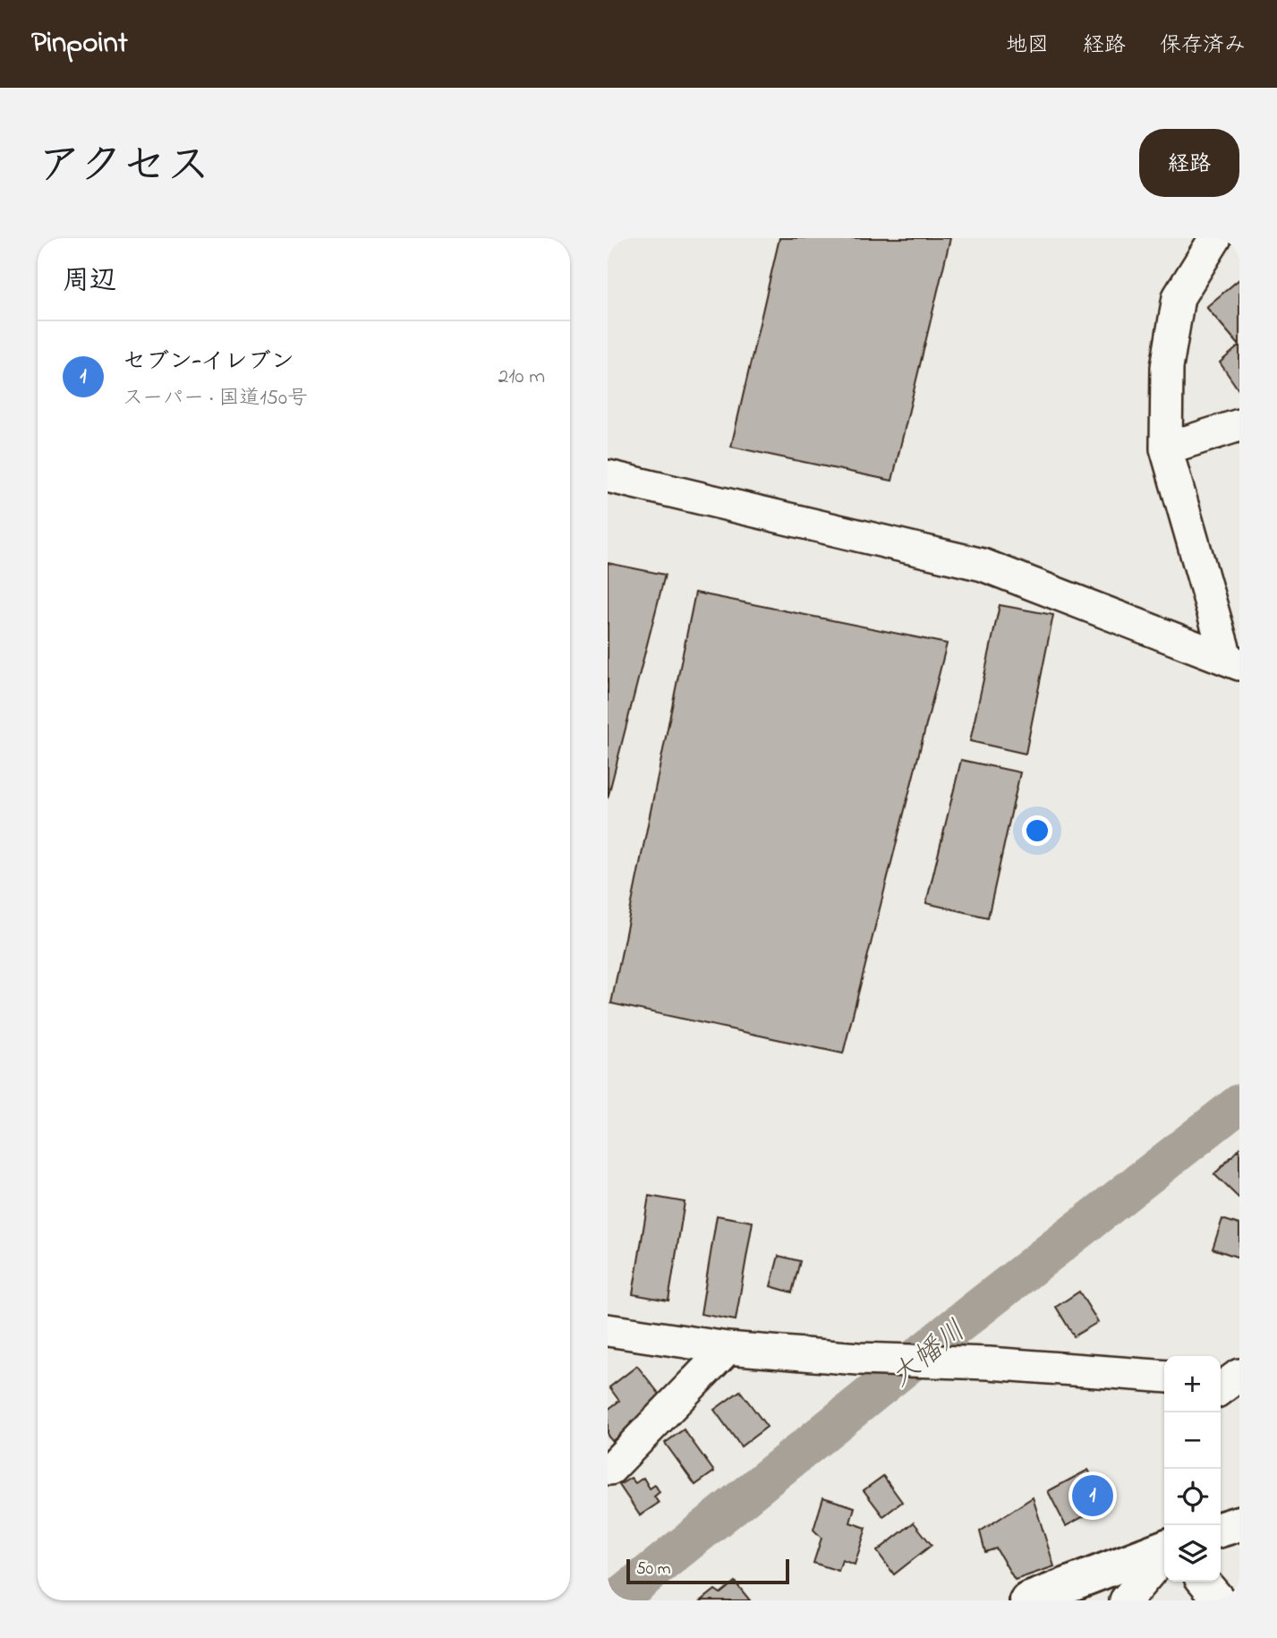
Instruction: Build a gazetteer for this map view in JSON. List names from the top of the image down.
{
  "water": ["大幡川"],
  "scale_bar": "50 m",
  "page": {
    "header": "Pinpoint",
    "nav": ["地図", "経路", "保存済み"],
    "title": "アクセス",
    "buttons": "経路",
    "heading": "周辺",
    "list": [
      {
        "mark": "1",
        "name": "セブン-イレブン",
        "note": "スーパー · 国道150号",
        "value": "210 m"
      }
    ],
    "map_buttons": ["+", "−"],
    "pins": "1",
    "scale": "50 m"
  }
}
